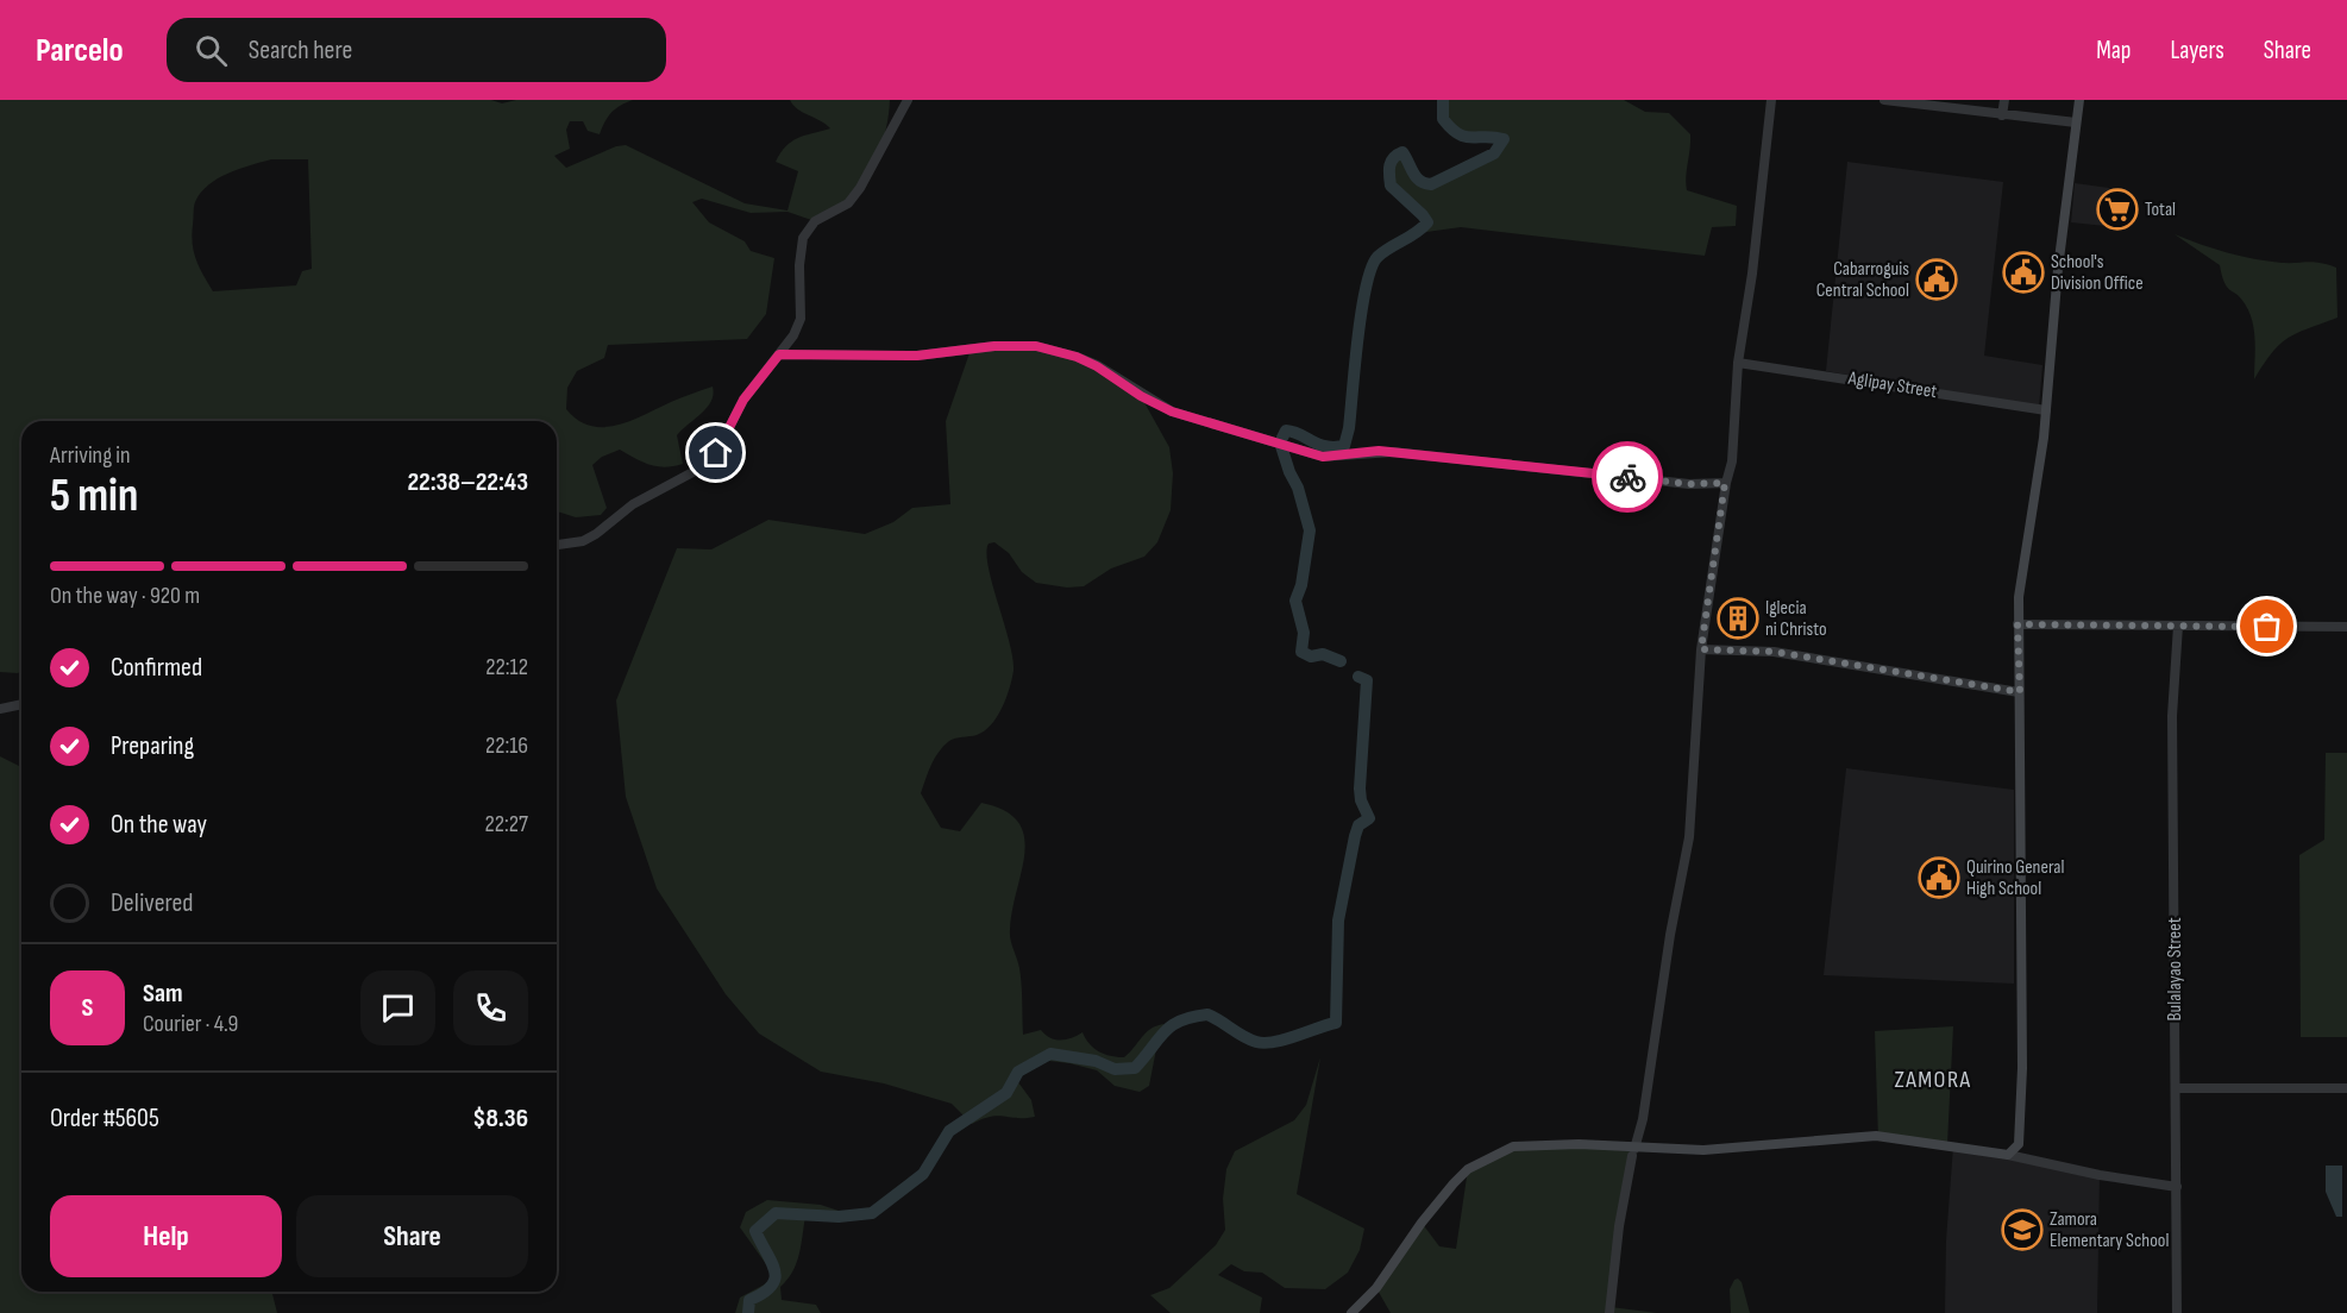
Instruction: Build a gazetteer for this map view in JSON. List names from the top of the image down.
{
  "streets": {
    "street": ["Aglipay Street", "Bulalayao Street"]
  },
  "districts": ["ZAMORA"],
  "places": {
    "supermarket": ["Total"],
    "public building": ["School's Division Office", "Cabarroguis Central School", "Quirino General High School"],
    "building": ["Iglecia ni Christo"],
    "school or university": ["Zamora Elementary School"]
  },
  "page": {
    "header": "Parcelo",
    "search": "Search here",
    "nav": ["Map", "Layers", "Share"],
    "heading": ["5 min", "Arriving in", "22:38–22:43"],
    "panel": [
      "Sam",
      "Courier · 4.9",
      "Order #5605",
      "$8.36"
    ],
    "bar": "On the way · 920 m",
    "list": [
      ["Confirmed", "22:12"],
      ["Preparing", "22:16"],
      ["On the way", "22:27"],
      "Delivered"
    ],
    "round": "S",
    "buttons": ["Help", "Share"]
  }
}
